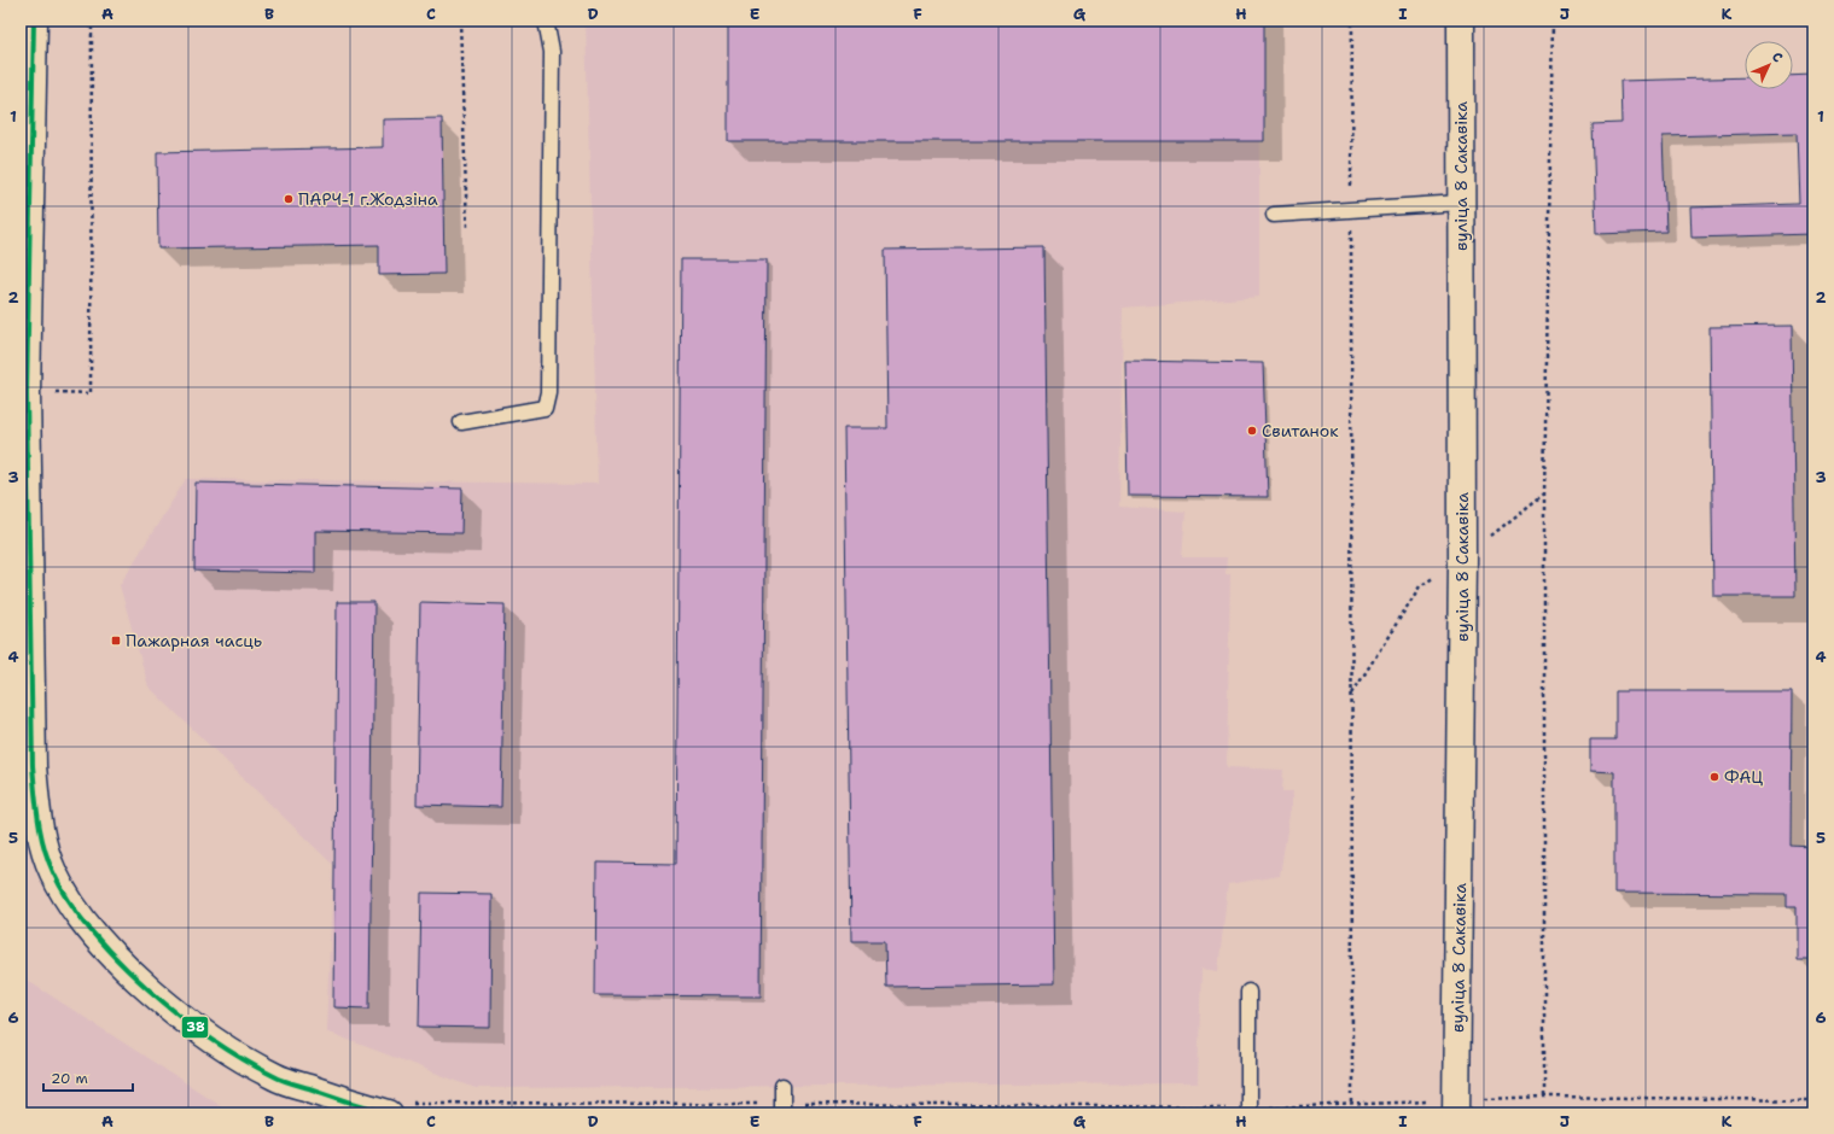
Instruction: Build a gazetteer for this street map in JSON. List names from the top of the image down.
{
  "streets": {
    "main road": ["вуліца 8 Сакавіка"]
  },
  "places": {
    "other": ["ПАРЧ-1 г.Жодзіна", "Свитанок", "ФАЦ"],
    "transit": ["Пажарная часць"]
  },
  "lines": ["transit line 38"],
  "scale_bar": "20 m",
  "north": "top right",
  "grid": {
    "columns": [
      "A",
      "B",
      "C",
      "D",
      "E",
      "F",
      "G",
      "H",
      "I",
      "J",
      "K"
    ],
    "rows": [
      "1",
      "2",
      "3",
      "4",
      "5",
      "6"
    ]
  }
}
